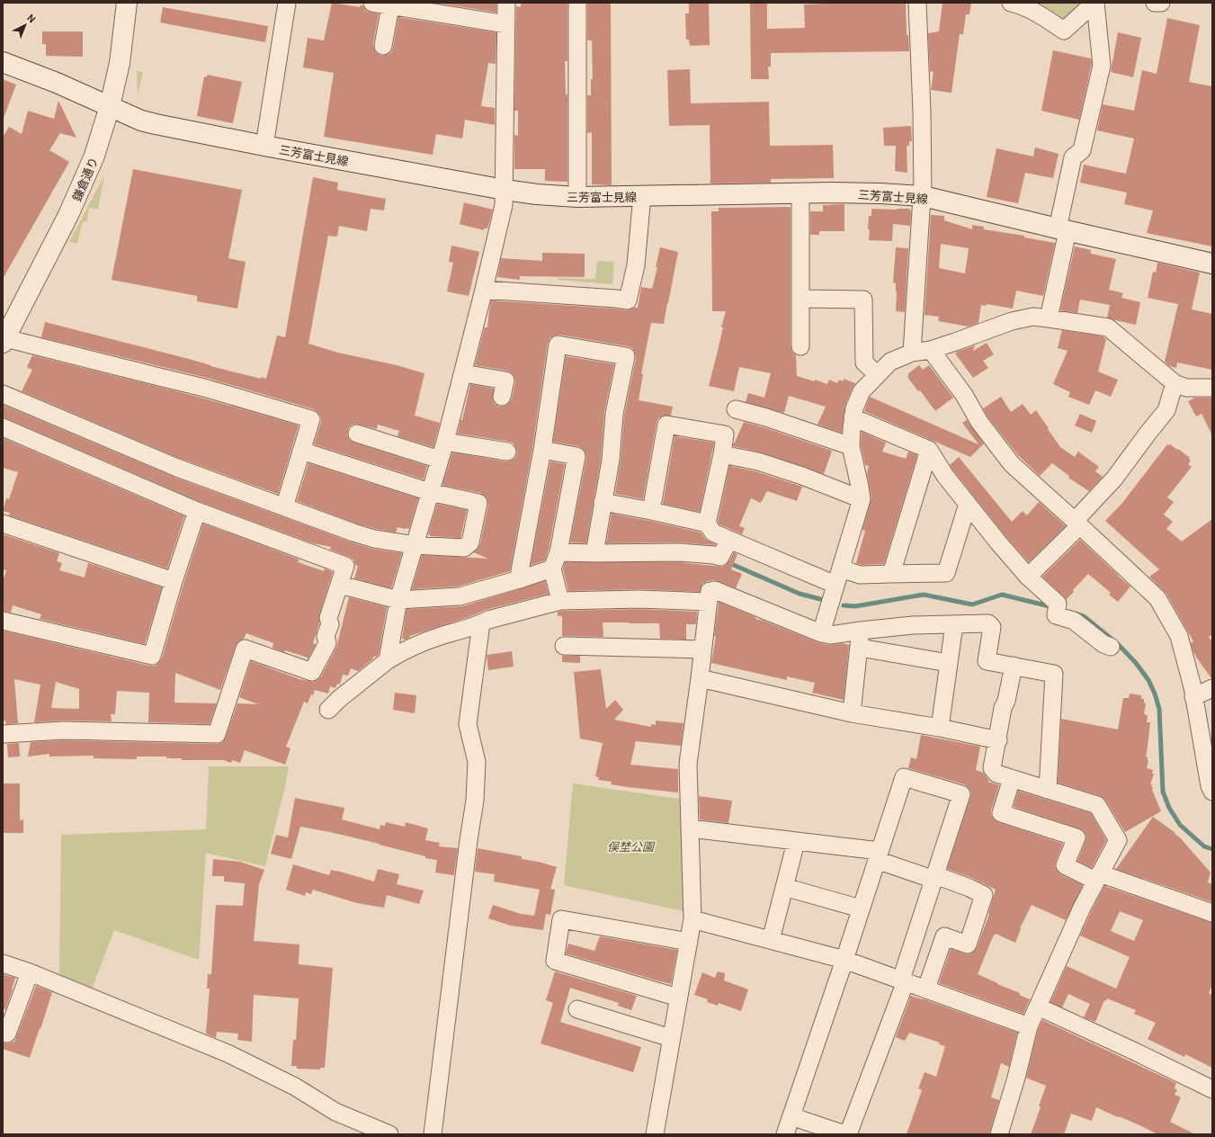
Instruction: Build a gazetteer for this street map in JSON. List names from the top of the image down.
{
  "streets": {
    "main road": ["三芳富士見線", "鎌倉通り"]
  },
  "crossings": [
    ["三芳富士見線", "鎌倉通り"]
  ],
  "parks": ["俣埜公園"],
  "north": "top right"
}
